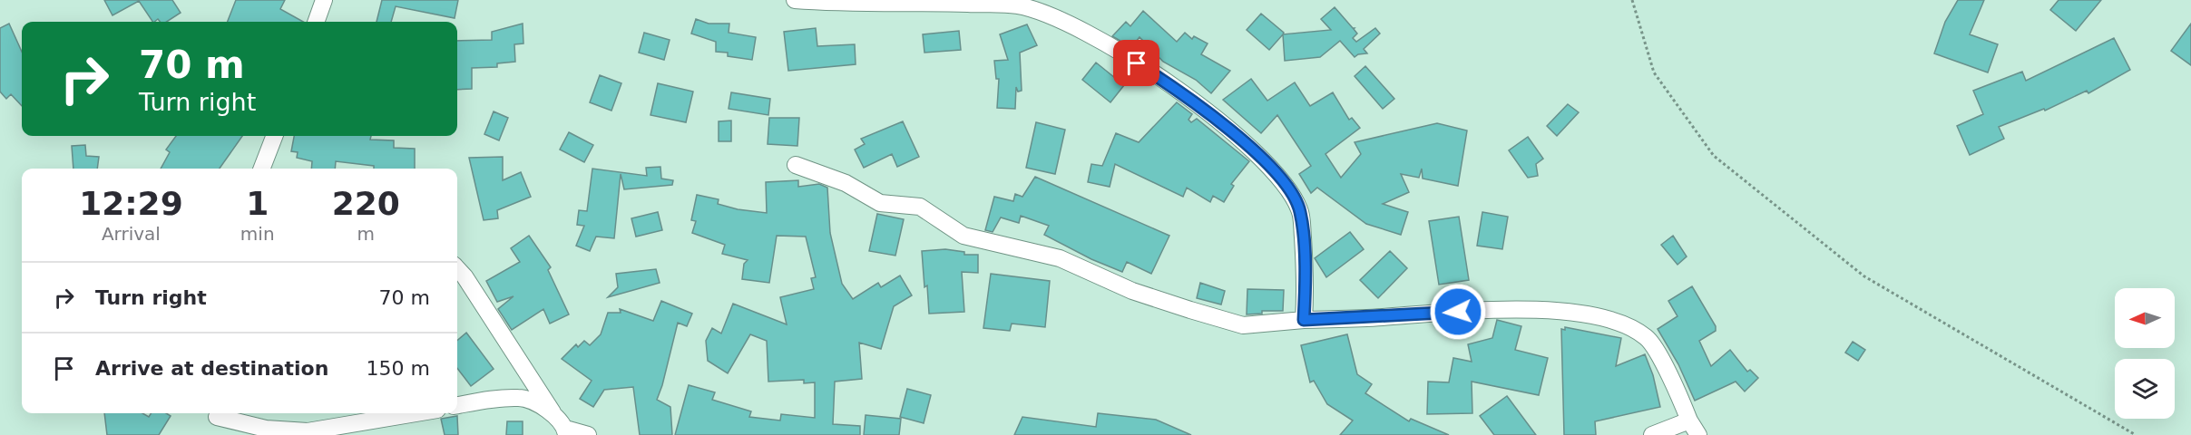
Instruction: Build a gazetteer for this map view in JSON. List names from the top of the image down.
{
  "north": "left",
  "page": {
    "turn": ["70 m", "Turn right"],
    "eta": [
      "12:29",
      "Arrival",
      "1",
      "min",
      "220",
      "m"
    ],
    "list": [
      {
        "name": "Turn right",
        "value": "70 m"
      },
      {
        "name": "Arrive at destination",
        "value": "150 m"
      }
    ]
  }
}
